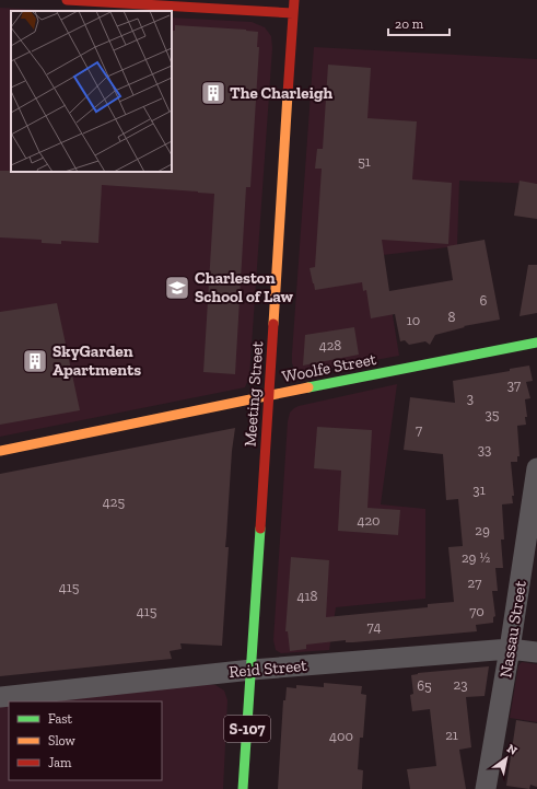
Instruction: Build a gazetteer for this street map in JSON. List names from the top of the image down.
{
  "streets": {
    "main road": ["Woolfe Street", "Meeting Street", "S-107"],
    "street": ["Nassau Street", "Reid Street"]
  },
  "crossings": [
    ["Woolfe Street", "Meeting Street"],
    ["Meeting Street", "Reid Street"],
    ["Nassau Street", "Reid Street"]
  ],
  "places": {
    "building": ["The Charleigh", "SkyGarden Apartments"],
    "school or university": ["Charleston School of Law"]
  },
  "house_numbers": [
    "51",
    "6",
    "8",
    "10",
    "428",
    "37",
    "3",
    "35",
    "7",
    "33",
    "31",
    "425",
    "420",
    "29",
    "29 ½",
    "27",
    "415",
    "418",
    "415",
    "70",
    "74",
    "23",
    "65",
    "21",
    "400"
  ],
  "legend": ["Fast", "Slow", "Jam"],
  "scale_bar": "20 m",
  "north": "top right"
}
